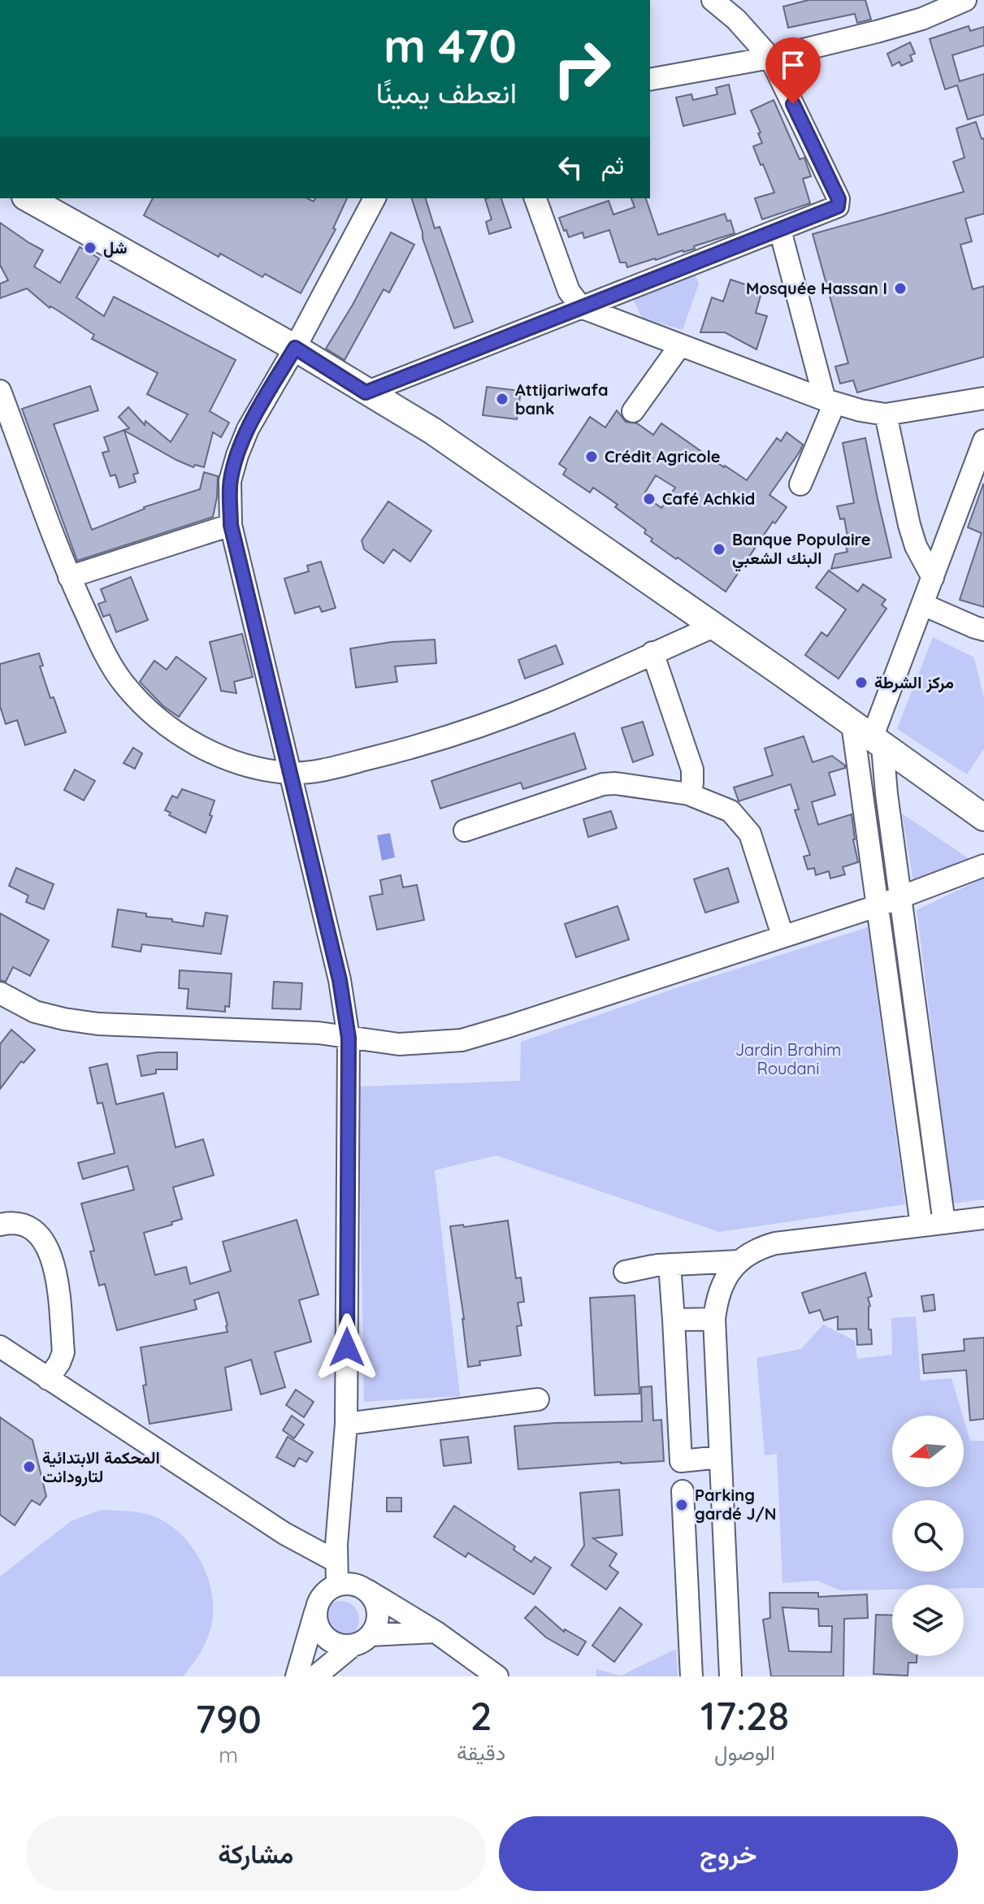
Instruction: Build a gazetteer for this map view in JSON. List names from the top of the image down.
{
  "parks": ["Jardin Brahim Roudani"],
  "places": [
    "شل",
    "Mosquée Hassan I",
    "Attijariwafa bank",
    "Crédit Agricole",
    "Café Achkid",
    "Banque Populaire البنك الشعبي",
    "مركز الشرطة",
    "المحكمة الابتدائية لتارودانت",
    "Parking gardé J/N"
  ],
  "north": "left",
  "page": {
    "turn": ["470 m", "انعطف يمينًا"],
    "then": "ثم",
    "eta": [
      "17:28",
      "الوصول",
      "2",
      "دقيقة",
      "790",
      "m"
    ],
    "buttons": ["خروج", "مشاركة"]
  }
}
